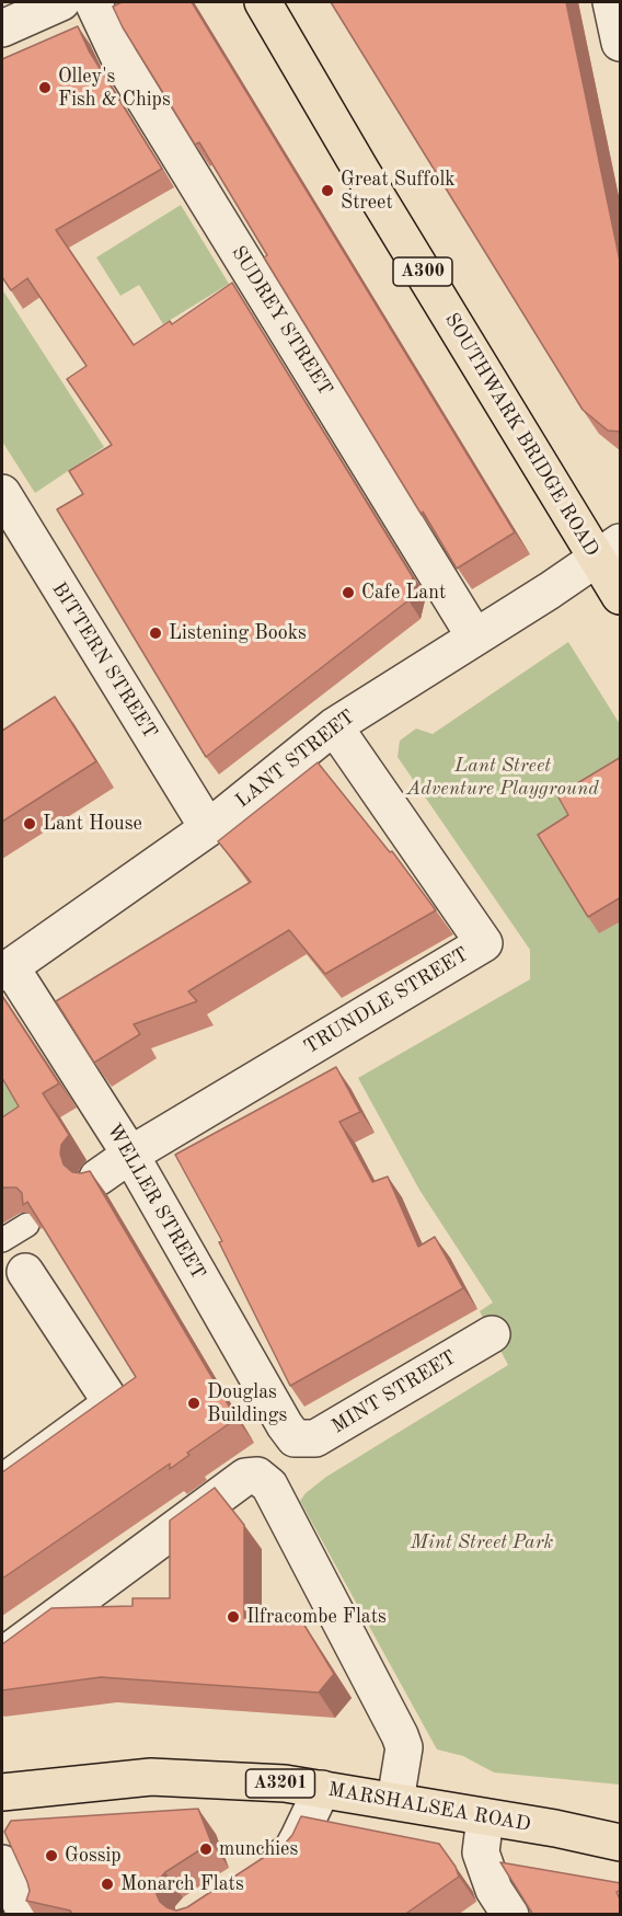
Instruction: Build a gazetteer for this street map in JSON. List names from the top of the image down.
{
  "streets": {
    "main road": [
      "A300",
      "SOUTHWARK BRIDGE ROAD",
      "A3201",
      "MARSHALSEA ROAD"
    ],
    "street": [
      "SUDREY STREET",
      "BITTERN STREET",
      "LANT STREET",
      "TRUNDLE STREET",
      "WELLER STREET",
      "MINT STREET"
    ]
  },
  "crossings": [
    ["SUDREY STREET", "LANT STREET"],
    ["SOUTHWARK BRIDGE ROAD", "LANT STREET"],
    ["BITTERN STREET", "LANT STREET"],
    ["LANT STREET", "TRUNDLE STREET"],
    ["LANT STREET", "WELLER STREET"],
    ["TRUNDLE STREET", "WELLER STREET"],
    ["WELLER STREET", "MINT STREET"]
  ],
  "parks": ["Lant Street Adventure Playground", "Mint Street Park"],
  "places": [
    "Olley's Fish & Chips",
    "Great Suffolk Street",
    "Cafe Lant",
    "Listening Books",
    "Lant House",
    "Douglas Buildings",
    "Ilfracombe Flats",
    "munchies",
    "Gossip",
    "Monarch Flats"
  ]
}
